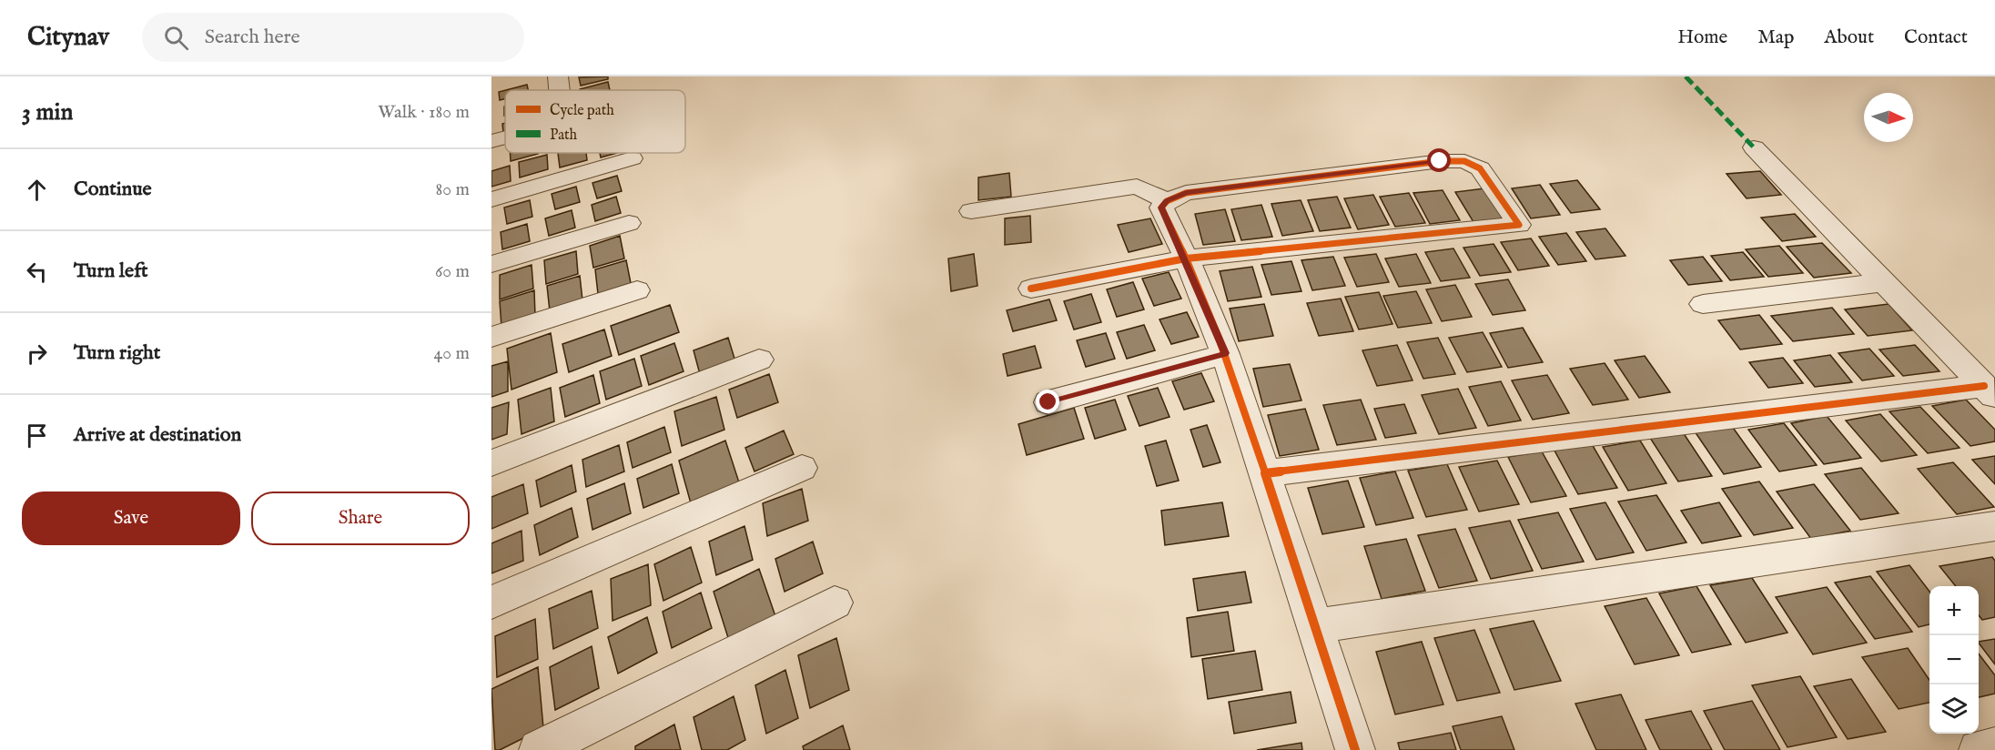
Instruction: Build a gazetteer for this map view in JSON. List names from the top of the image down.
{
  "legend": ["Cycle path", "Path"],
  "north": "right",
  "page": {
    "header": "Citynav",
    "search": "Search here",
    "nav": [
      "Home",
      "Map",
      "About",
      "Contact"
    ],
    "heading": ["3 min", "Walk · 180 m"],
    "list": [
      ["Continue", "80 m"],
      ["Turn left", "60 m"],
      ["Turn right", "40 m"],
      "Arrive at destination"
    ],
    "buttons": ["Save", "Share"],
    "map_buttons": ["+", "−"]
  }
}
